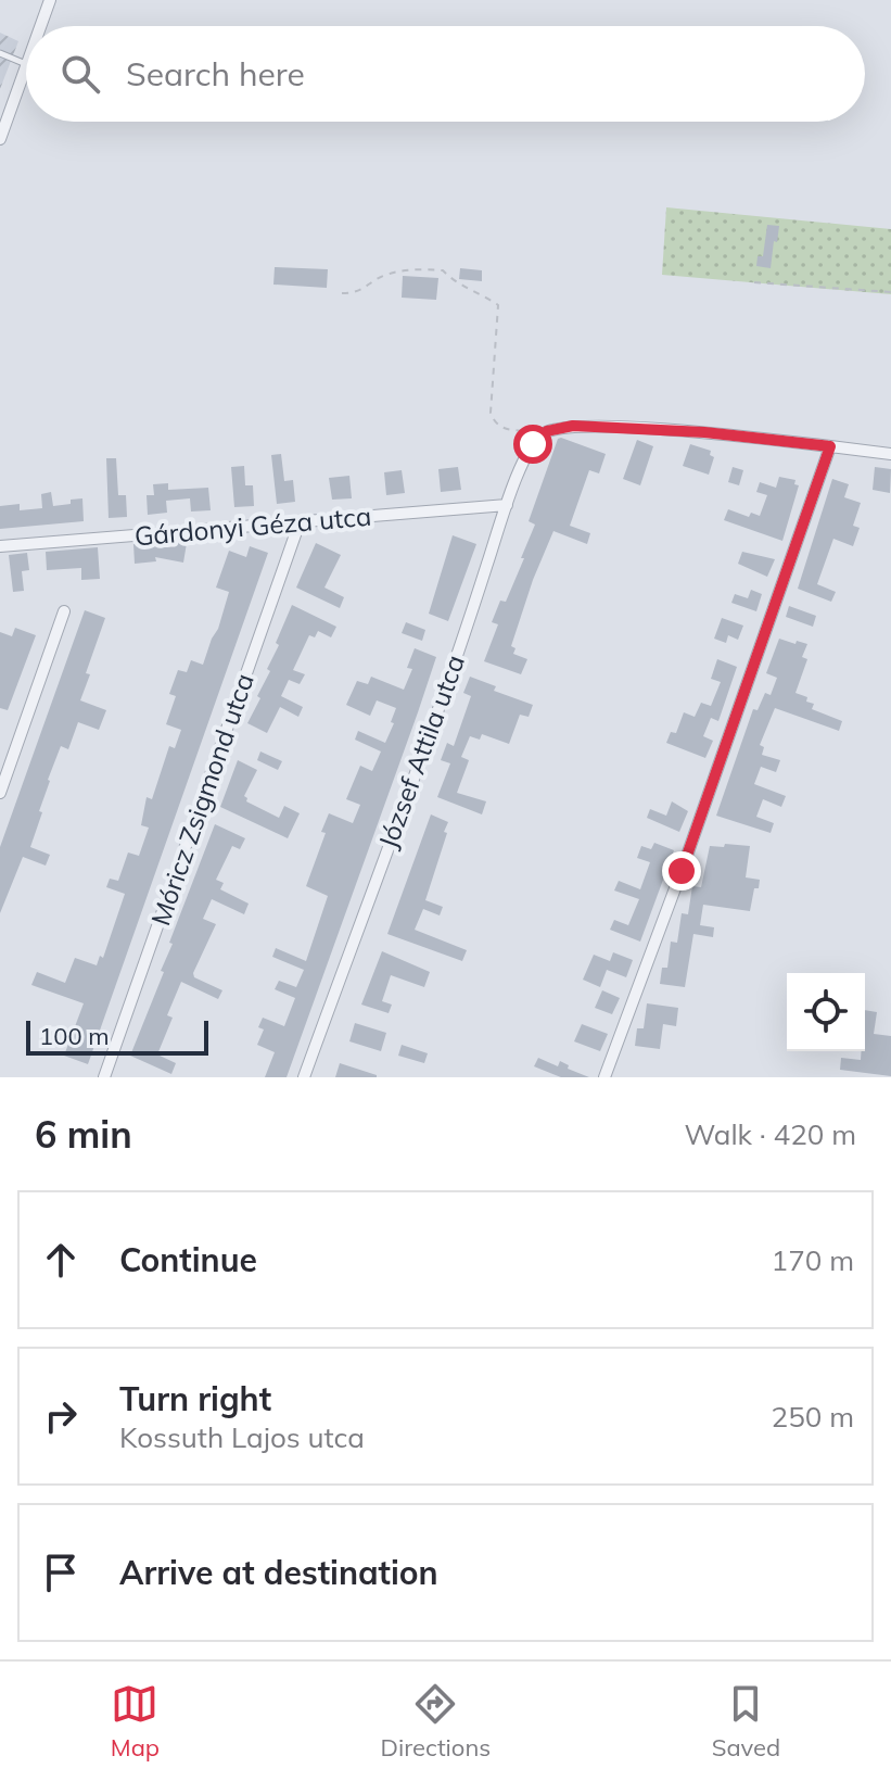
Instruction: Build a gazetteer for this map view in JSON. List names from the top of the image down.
{
  "streets": {
    "street": ["Gárdonyi Géza utca", "József Attila utca", "Móricz Zsigmond utca"]
  },
  "crossings": [
    ["Gárdonyi Géza utca", "József Attila utca"],
    ["Gárdonyi Géza utca", "Móricz Zsigmond utca"]
  ],
  "scale_bar": "100 m",
  "page": {
    "search": "Search here",
    "scale": "100 m",
    "heading": ["6 min", "Walk · 420 m"],
    "list": [
      ["Continue", "170 m"],
      ["Turn right", "Kossuth Lajos utca", "250 m"],
      "Arrive at destination"
    ],
    "nav": ["Map", "Directions", "Saved"]
  }
}
